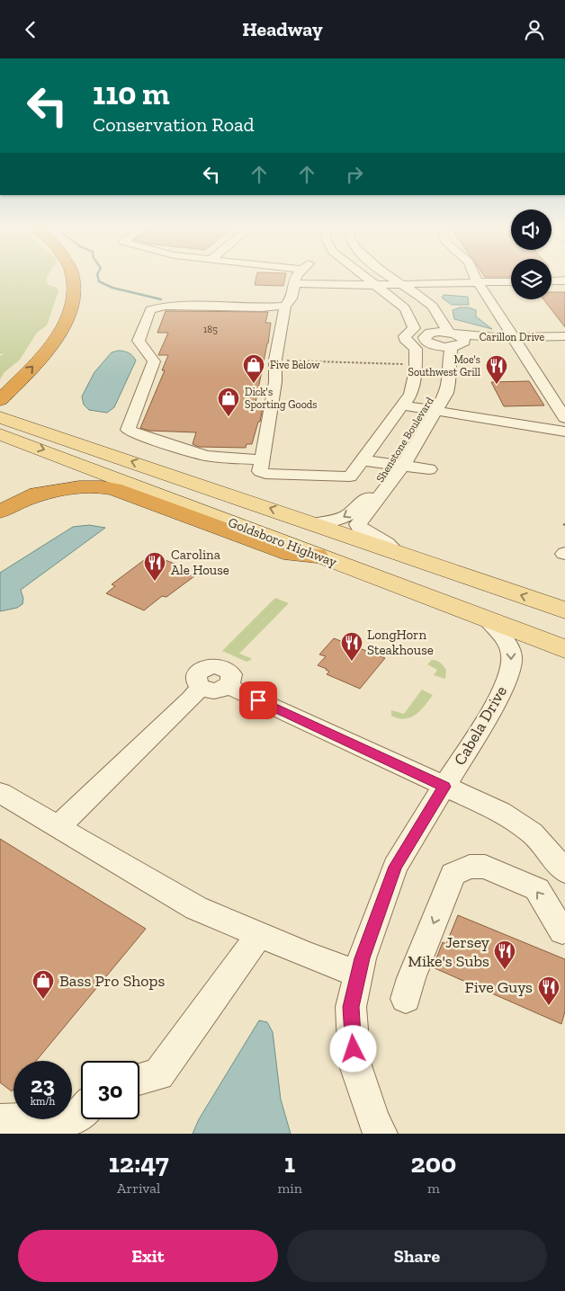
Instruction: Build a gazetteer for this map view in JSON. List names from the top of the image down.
{
  "streets": {
    "main road": ["Goldsboro Highway"],
    "street": ["Carillon Drive", "Shenstone Boulevard", "Cabela Drive"]
  },
  "crossings": [
    ["Carillon Drive", "Shenstone Boulevard"],
    ["Shenstone Boulevard", "Goldsboro Highway"],
    ["Goldsboro Highway", "Cabela Drive"]
  ],
  "places": {
    "shop": ["Five Below", "Dick's Sporting Goods", "Bass Pro Shops"],
    "restaurant": [
      "Moe's Southwest Grill",
      "Carolina Ale House",
      "LongHorn Steakhouse",
      "Jersey Mike's Subs",
      "Five Guys"
    ]
  },
  "house_numbers": ["185"],
  "page": {
    "header": "Headway",
    "turn": ["110 m", "Conservation Road"],
    "speed": "23 km/h",
    "limit": "30",
    "eta": [
      "12:47",
      "Arrival",
      "1",
      "min",
      "200",
      "m"
    ],
    "buttons": ["Exit", "Share"]
  }
}
